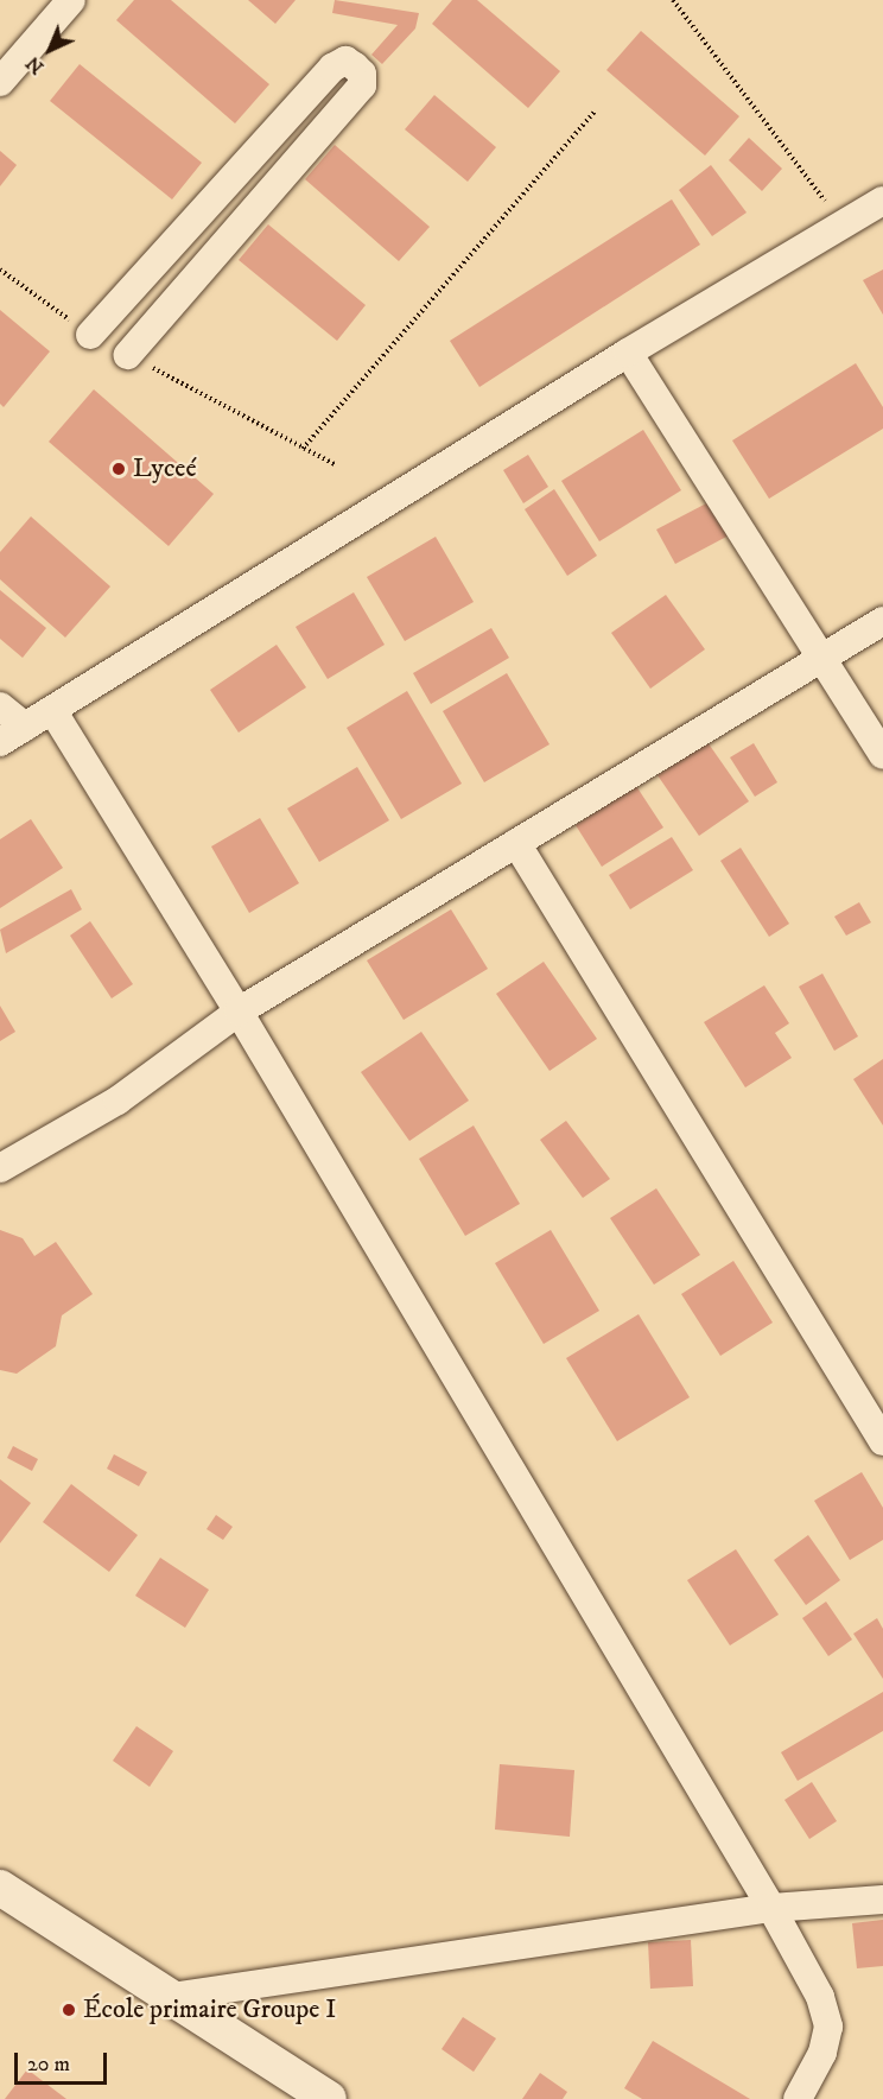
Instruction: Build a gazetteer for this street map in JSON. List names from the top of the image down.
{
  "places": ["Lyceé", "École primaire Groupe I"],
  "scale_bar": "20 m",
  "north": "bottom left"
}
